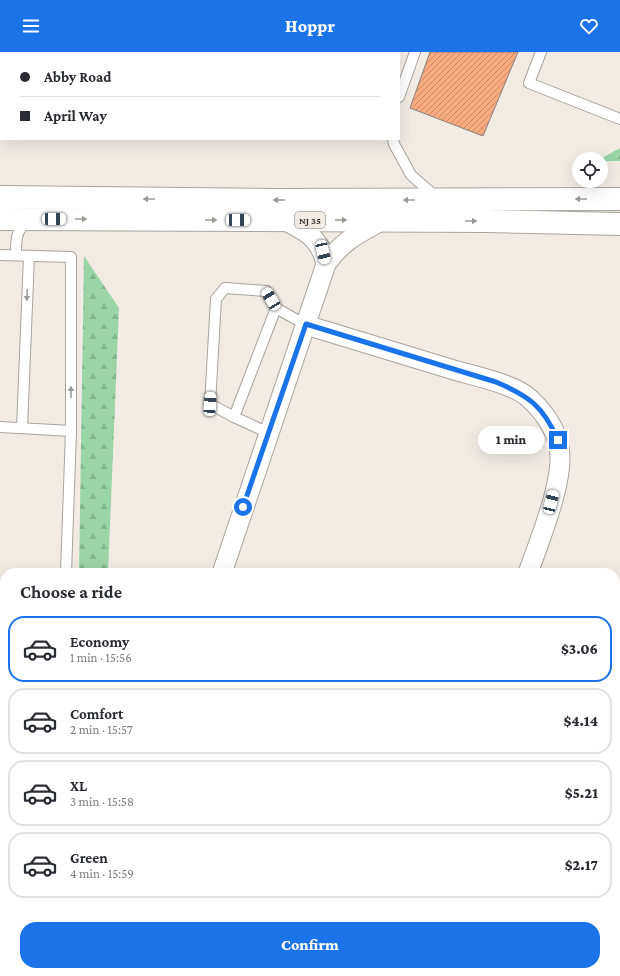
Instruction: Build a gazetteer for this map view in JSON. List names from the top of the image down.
{
  "streets": {
    "highway": ["NJ 35"]
  },
  "page": {
    "header": "Hoppr",
    "banner": ["Abby Road", "April Way"],
    "bubble": "1 min",
    "heading": "Choose a ride",
    "list": [
      {
        "name": "Economy",
        "note": "1 min · 15:56",
        "value": "$3.06"
      },
      {
        "name": "Comfort",
        "note": "2 min · 15:57",
        "value": "$4.14"
      },
      {
        "name": "XL",
        "note": "3 min · 15:58",
        "value": "$5.21"
      },
      {
        "name": "Green",
        "note": "4 min · 15:59",
        "value": "$2.17"
      }
    ],
    "buttons": "Confirm"
  }
}
